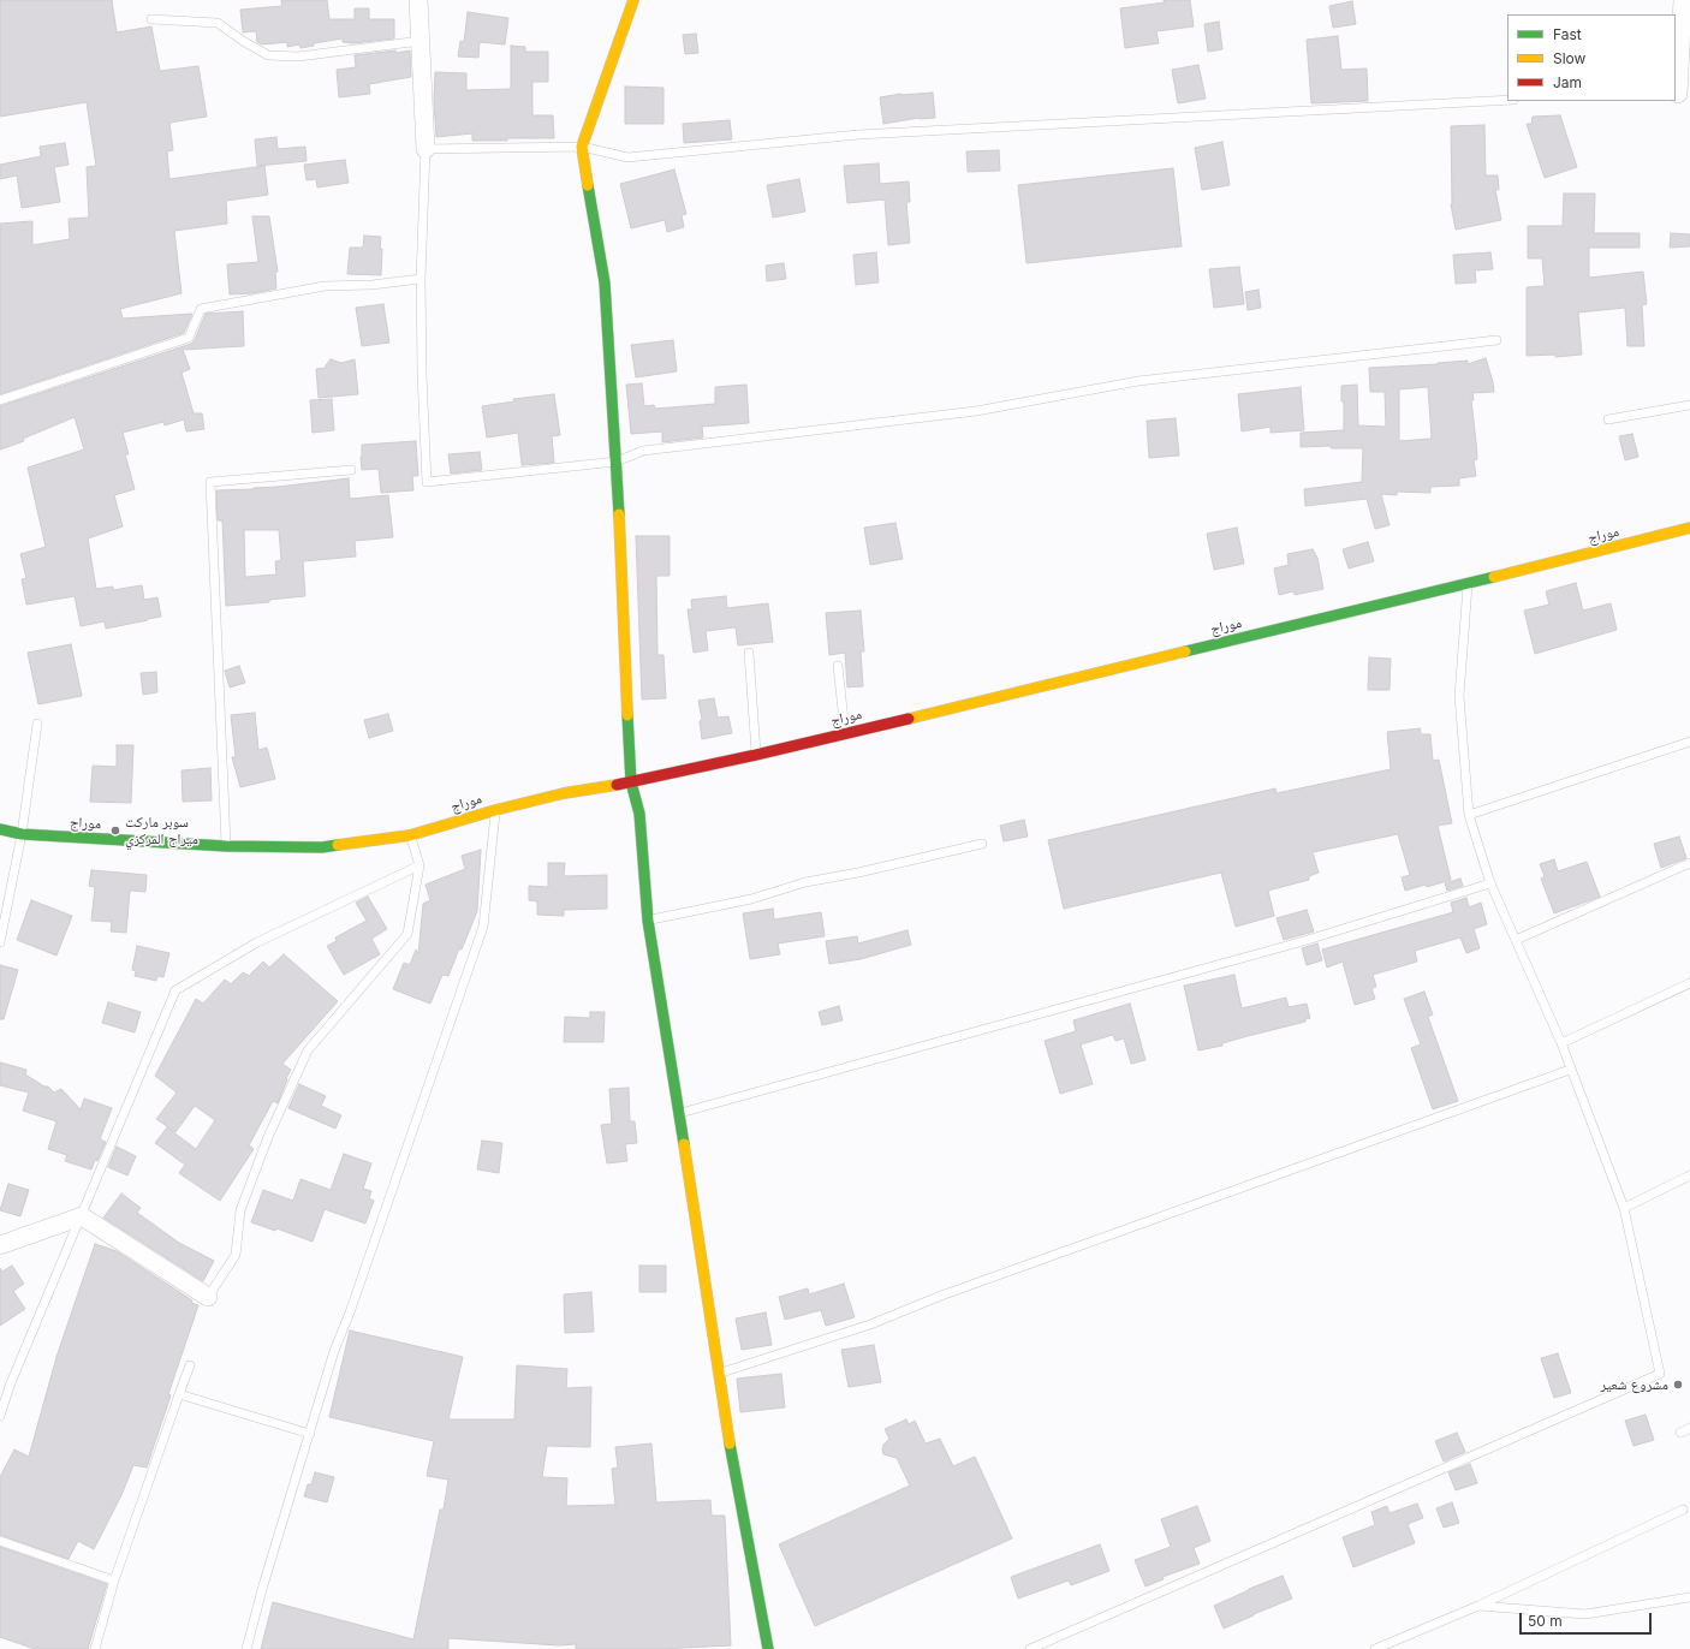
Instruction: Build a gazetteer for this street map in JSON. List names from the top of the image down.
{
  "streets": {
    "main road": ["موراج"]
  },
  "places": ["سوبر ماركت ميراج المركزي", "مشروع شعير"],
  "legend": ["Fast", "Slow", "Jam"],
  "scale_bar": "50 m"
}
